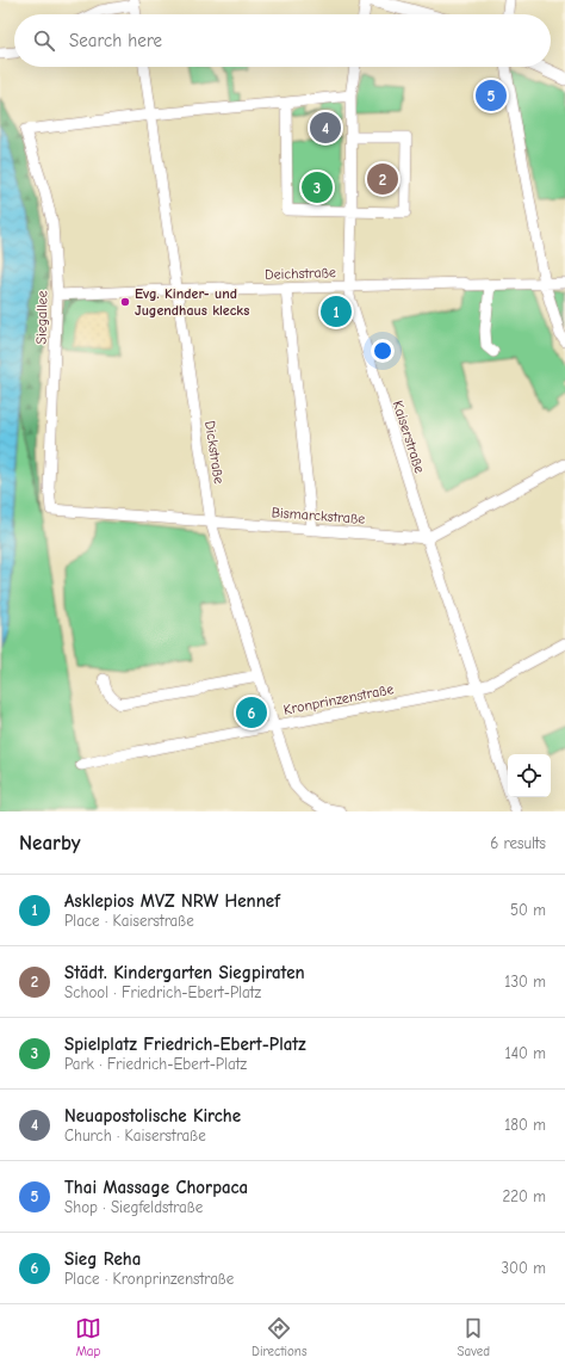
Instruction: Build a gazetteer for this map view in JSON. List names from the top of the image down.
{
  "streets": {
    "street": [
      "Deichstraße",
      "Siegallee",
      "Kaiserstraße",
      "Dickstraße",
      "Bismarckstraße",
      "Kronprinzenstraße"
    ]
  },
  "crossings": [
    ["Deichstraße", "Siegallee"],
    ["Deichstraße", "Kaiserstraße"],
    ["Deichstraße", "Dickstraße"],
    ["Siegallee", "Dickstraße"],
    ["Siegallee", "Bismarckstraße"],
    ["Kaiserstraße", "Bismarckstraße"],
    ["Kaiserstraße", "Kronprinzenstraße"],
    ["Dickstraße", "Bismarckstraße"],
    ["Dickstraße", "Kronprinzenstraße"]
  ],
  "places": ["Evg. Kinder- und Jugendhaus klecks"],
  "page": {
    "search": "Search here",
    "pins": [
      "5",
      "4",
      "2",
      "3",
      "1",
      "6"
    ],
    "heading": ["Nearby", "6 results"],
    "list": [
      {
        "mark": "1",
        "name": "Asklepios MVZ NRW Hennef",
        "note": "Place · Kaiserstraße",
        "value": "50 m"
      },
      {
        "mark": "2",
        "name": "Städt. Kindergarten Siegpiraten",
        "note": "School · Friedrich-Ebert-Platz",
        "value": "130 m"
      },
      {
        "mark": "3",
        "name": "Spielplatz Friedrich-Ebert-Platz",
        "note": "Park · Friedrich-Ebert-Platz",
        "value": "140 m"
      },
      {
        "mark": "4",
        "name": "Neuapostolische Kirche",
        "note": "Church · Kaiserstraße",
        "value": "180 m"
      },
      {
        "mark": "5",
        "name": "Thai Massage Chorpaca",
        "note": "Shop · Siegfeldstraße",
        "value": "220 m"
      },
      {
        "mark": "6",
        "name": "Sieg Reha",
        "note": "Place · Kronprinzenstraße",
        "value": "300 m"
      }
    ],
    "nav": ["Map", "Directions", "Saved"]
  }
}
